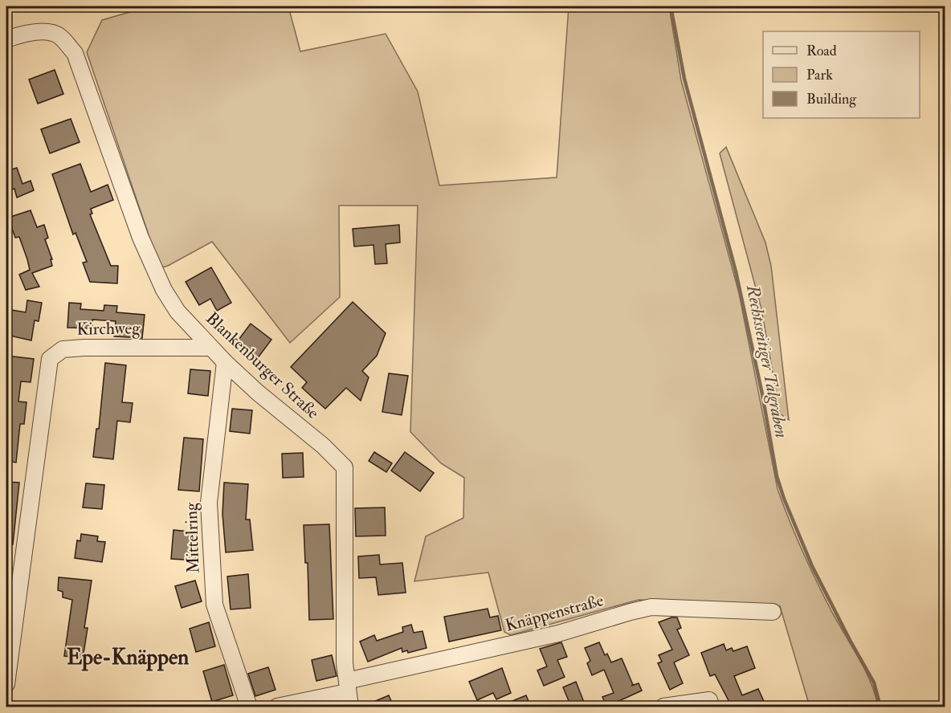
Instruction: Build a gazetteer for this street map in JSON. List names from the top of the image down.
{
  "streets": {
    "street": [
      "Kirchweg",
      "Blankenburger Straße",
      "Mittelring",
      "Knäppenstraße"
    ]
  },
  "crossings": [
    ["Kirchweg", "Blankenburger Straße"],
    ["Blankenburger Straße", "Mittelring"],
    ["Blankenburger Straße", "Knäppenstraße"]
  ],
  "districts": ["Epe-Knäppen"],
  "water": ["Rechtsseitiger Talgraben"],
  "legend": ["Road", "Park", "Building"]
}
